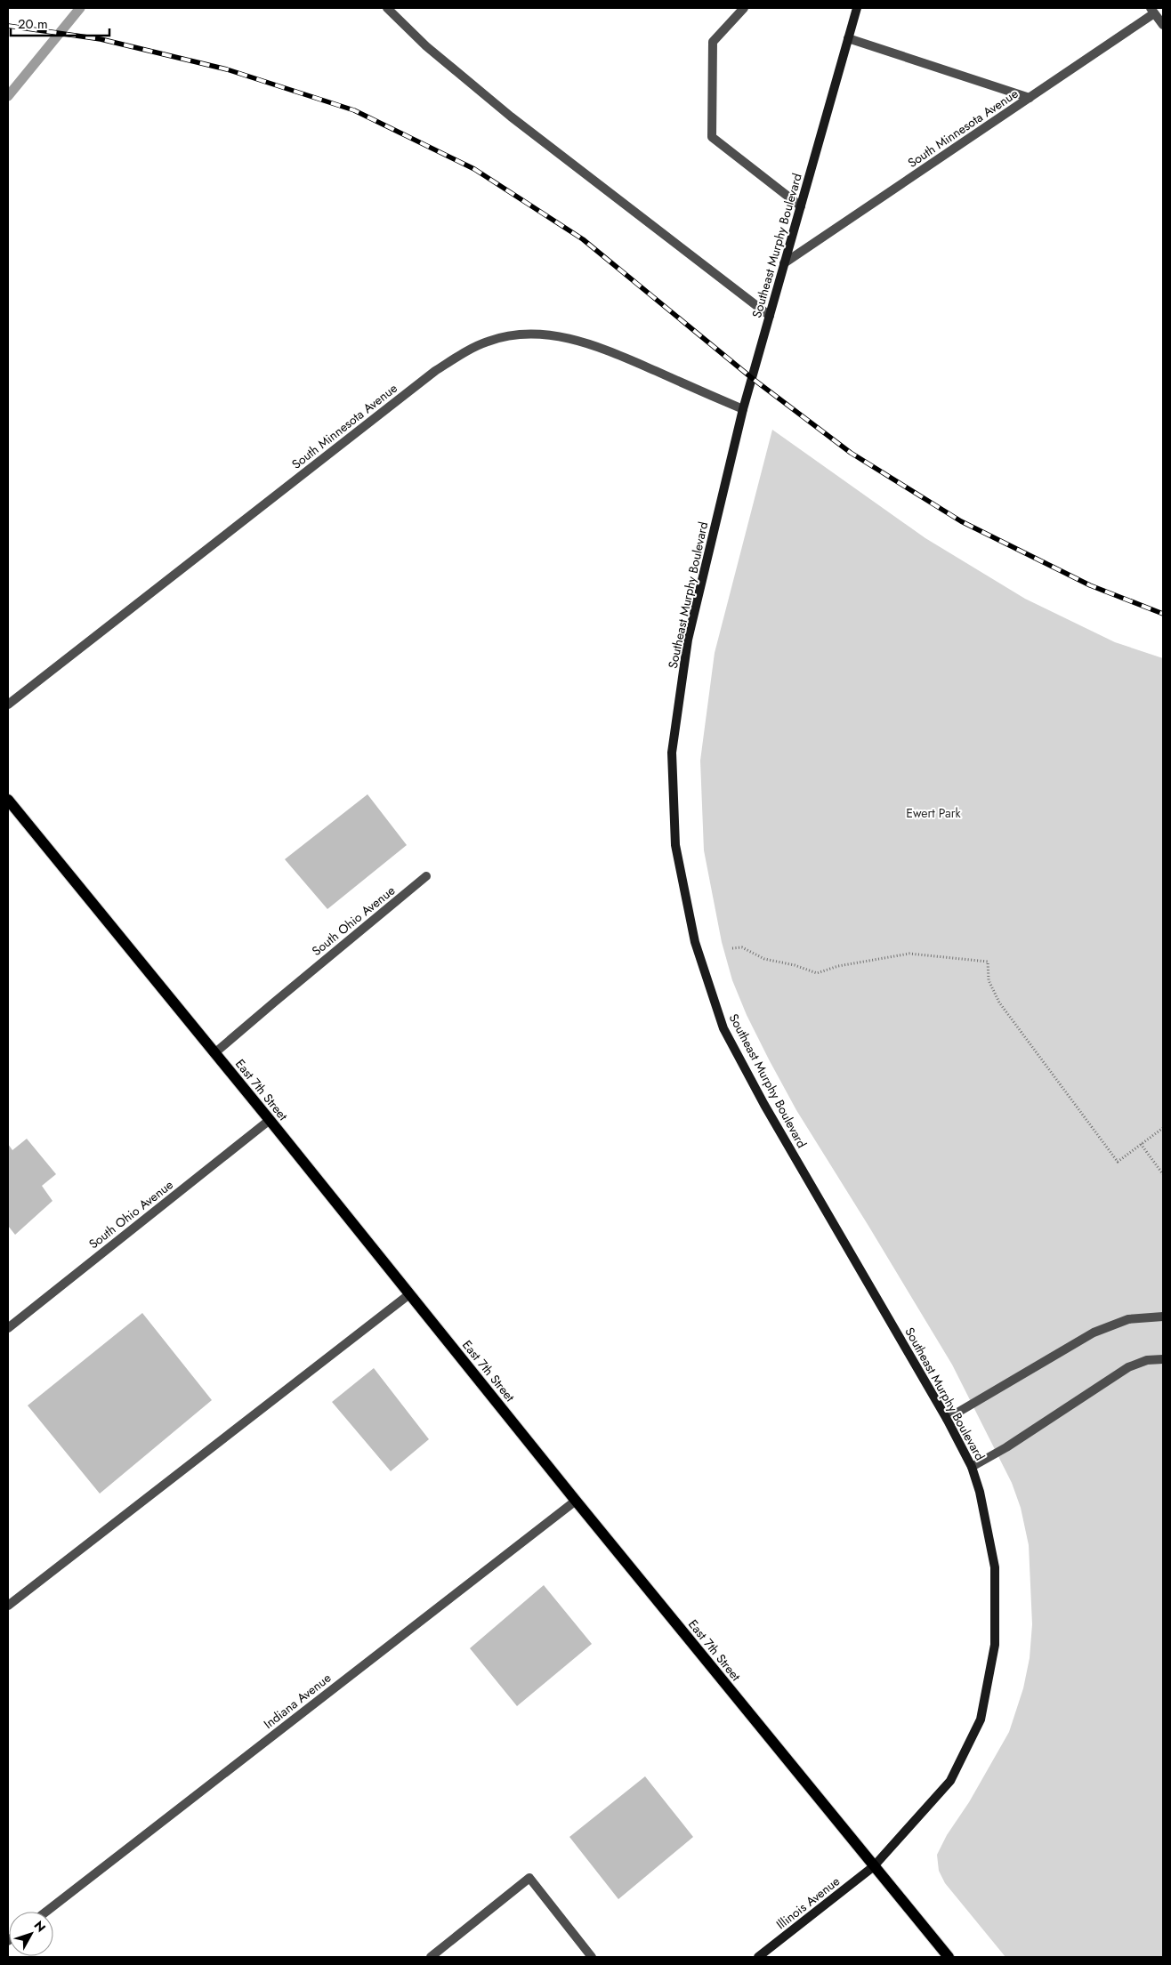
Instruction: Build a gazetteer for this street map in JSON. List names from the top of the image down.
{
  "streets": {
    "main road": ["East 7th Street"],
    "street": [
      "South Minnesota Avenue",
      "Southeast Murphy Boulevard",
      "South Ohio Avenue",
      "Indiana Avenue",
      "Illinois Avenue"
    ]
  },
  "crossings": [
    ["South Minnesota Avenue", "Southeast Murphy Boulevard"],
    ["Southeast Murphy Boulevard", "East 7th Street"],
    ["Southeast Murphy Boulevard", "Illinois Avenue"],
    ["South Ohio Avenue", "East 7th Street"],
    ["East 7th Street", "Indiana Avenue"],
    ["East 7th Street", "Illinois Avenue"]
  ],
  "parks": ["Ewert Park"],
  "scale_bar": "20 m",
  "north": "top right"
}
